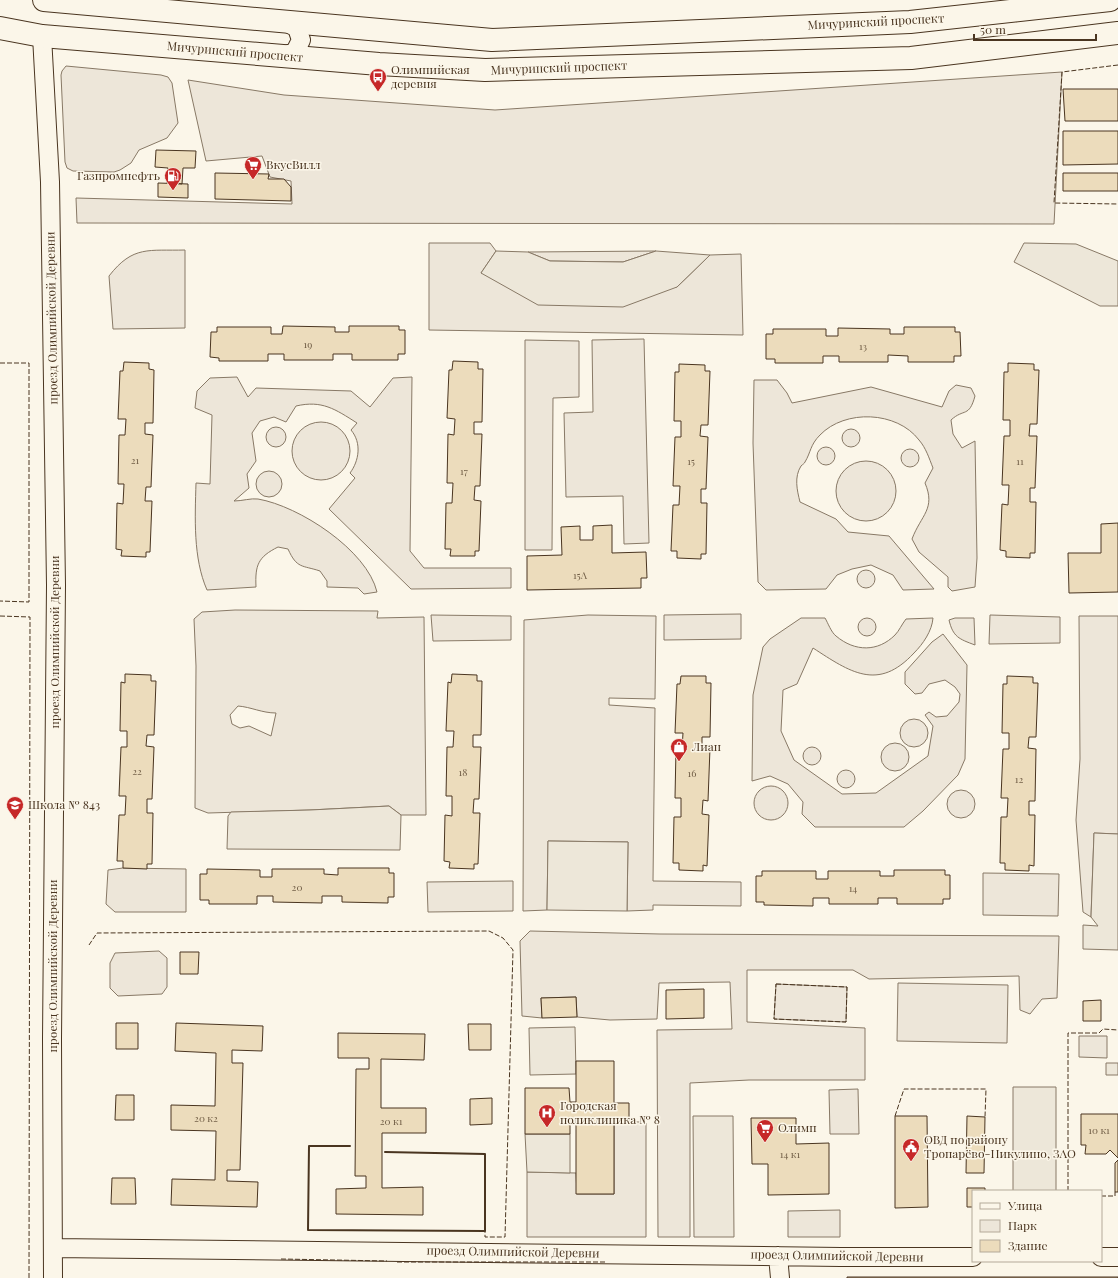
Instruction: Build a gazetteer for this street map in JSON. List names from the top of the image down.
{
  "streets": {
    "main road": ["Мичуринский проспект"],
    "street": ["проезд Олимпийской Деревни"]
  },
  "crossings": [
    ["Мичуринский проспект", "проезд Олимпийской Деревни"]
  ],
  "places": {
    "bus stop": ["Олимпийская деревня"],
    "supermarket": ["ВкусВилл", "Олимп"],
    "fuel station": ["Газпромнефть"],
    "shop": ["Лиан"],
    "school or university": ["Школа № 843"],
    "hospital": ["Городская поликлиника № 8"],
    "public building": ["ОВД по району Тропарёво-Никулино, ЗАО"]
  },
  "house_numbers": [
    "19",
    "13",
    "21",
    "15",
    "11",
    "17",
    "15А",
    "22",
    "18",
    "16",
    "12",
    "20",
    "14",
    "20 к2",
    "20 к1",
    "10 к1",
    "14 к1"
  ],
  "legend": ["Улица", "Парк", "Здание"],
  "scale_bar": "50 m"
}
